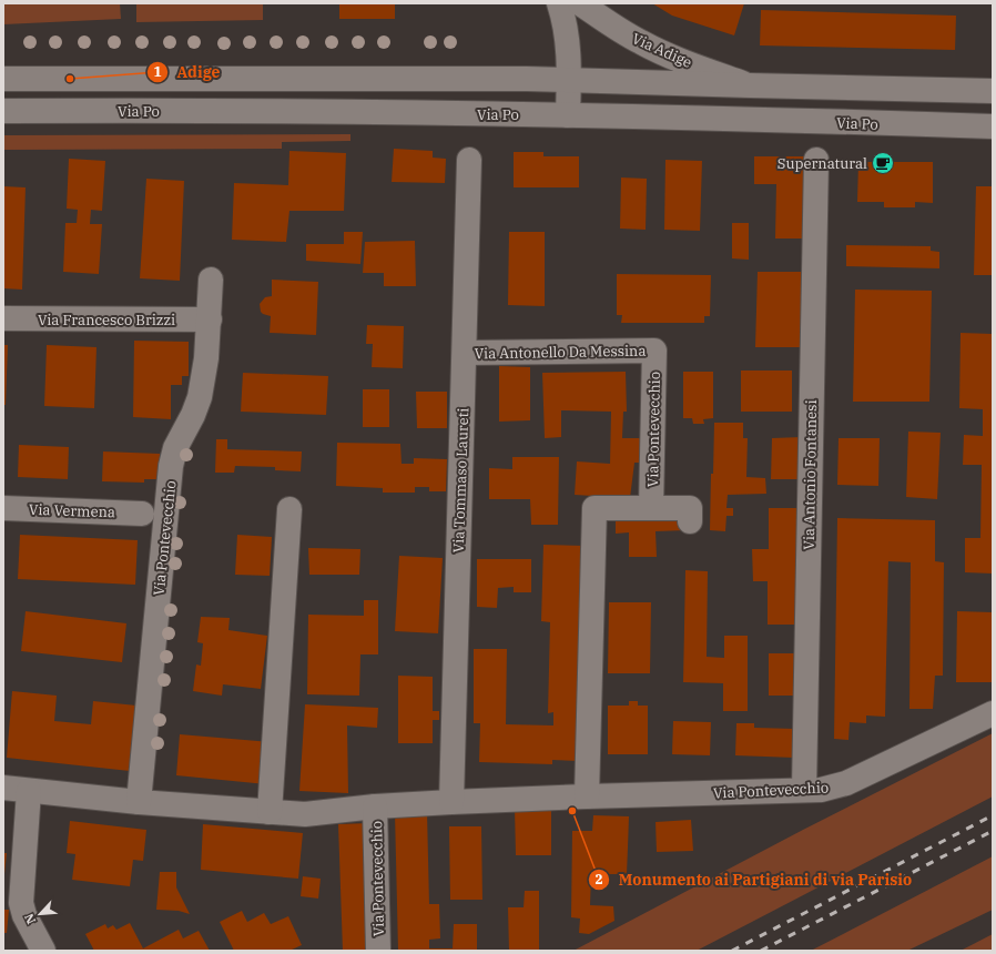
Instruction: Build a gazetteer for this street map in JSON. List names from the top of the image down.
{
  "streets": {
    "street": [
      "Via Adige",
      "Via Po",
      "Via Francesco Brizzi",
      "Via Antonello Da Messina",
      "Via Pontevecchio",
      "Via Antonio Fontanesi",
      "Via Tommaso Laureti",
      "Via Vermena"
    ]
  },
  "crossings": [
    ["Via Francesco Brizzi", "Via Pontevecchio"],
    ["Via Antonello Da Messina", "Via Pontevecchio"],
    ["Via Antonello Da Messina", "Via Tommaso Laureti"],
    ["Via Pontevecchio", "Via Antonio Fontanesi"],
    ["Via Pontevecchio", "Via Tommaso Laureti"]
  ],
  "places": {
    "other": ["Adige", "Monumento ai Partigiani di via Parisio"],
    "cafe": ["Supernatural"]
  },
  "north": "bottom left"
}
